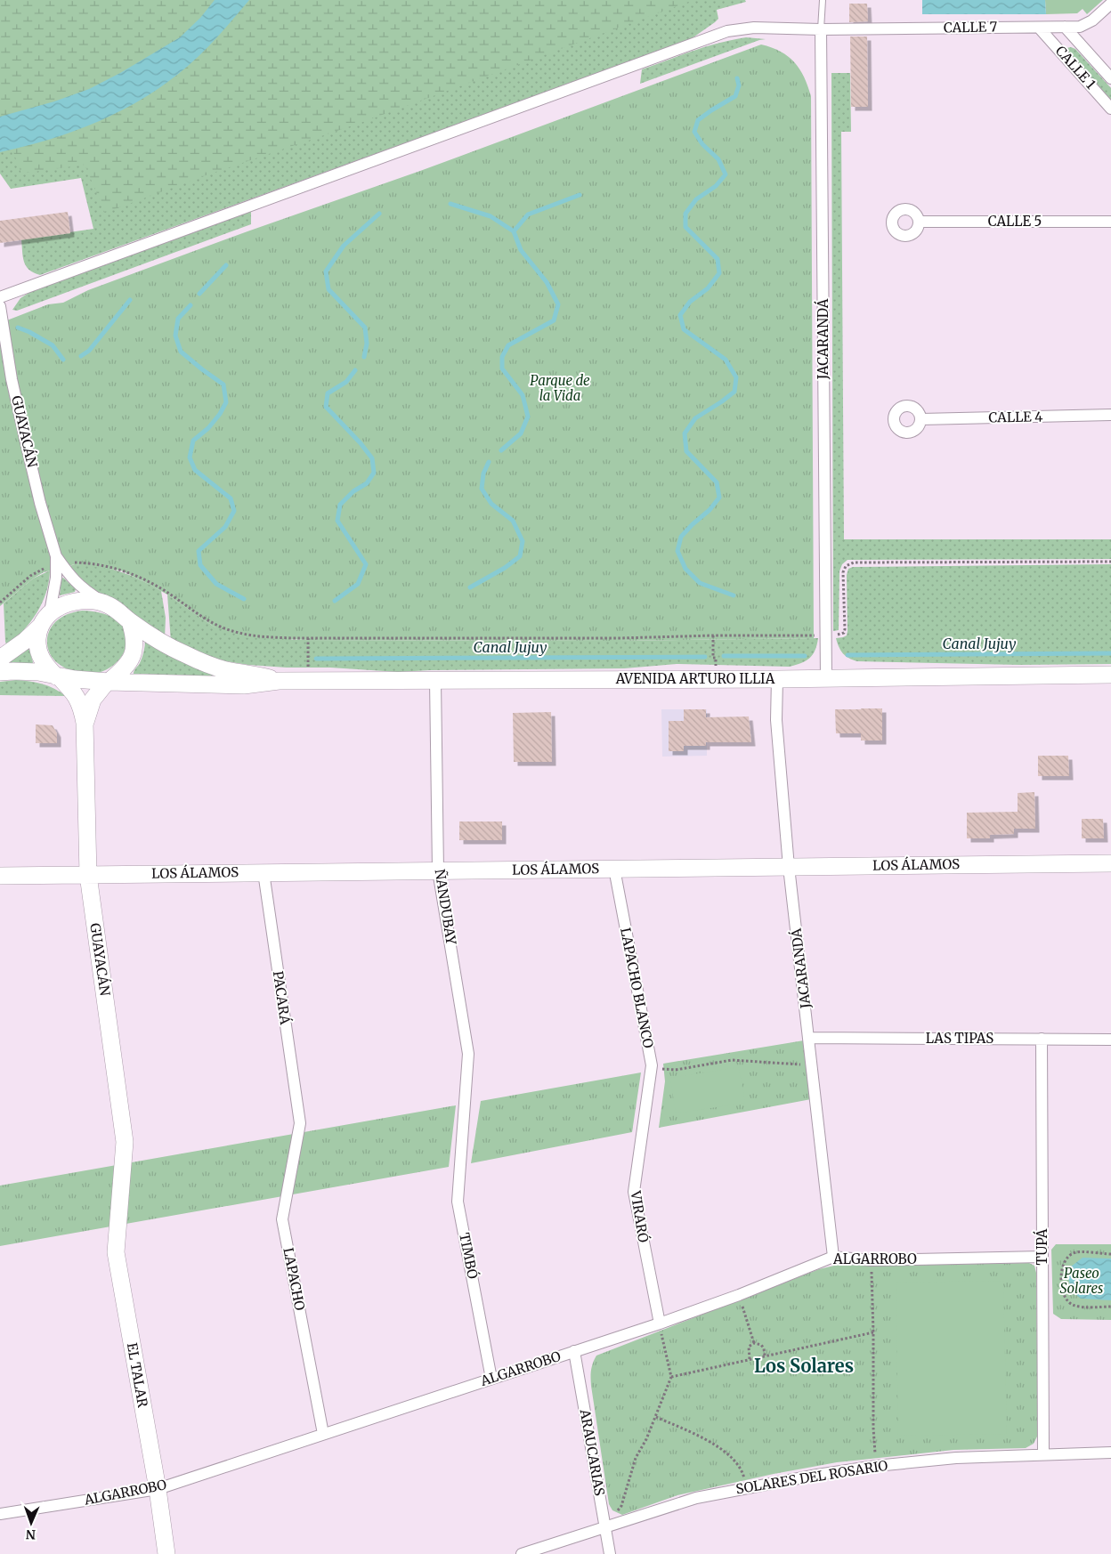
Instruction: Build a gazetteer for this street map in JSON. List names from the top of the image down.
{
  "streets": {
    "street": [
      "CALLE 7",
      "CALLE 1",
      "CALLE 5",
      "JACARANDÁ",
      "CALLE 4",
      "GUAYACÁN",
      "AVENIDA ARTURO ILLIA",
      "LOS ÁLAMOS",
      "ÑANDUBAY",
      "LAPACHO BLANCO",
      "PACARÁ",
      "LAS TIPAS",
      "VIRARÓ",
      "TUPÁ",
      "TIMBÓ",
      "ALGARROBO",
      "LAPACHO",
      "EL TALAR",
      "ARAUCARIAS",
      "SOLARES DEL ROSARIO"
    ]
  },
  "crossings": [
    ["CALLE 7", "CALLE 1"],
    ["CALLE 7", "JACARANDÁ"],
    ["JACARANDÁ", "AVENIDA ARTURO ILLIA"],
    ["JACARANDÁ", "LOS ÁLAMOS"],
    ["JACARANDÁ", "LAS TIPAS"],
    ["JACARANDÁ", "ALGARROBO"],
    ["GUAYACÁN", "AVENIDA ARTURO ILLIA"],
    ["GUAYACÁN", "LOS ÁLAMOS"],
    ["GUAYACÁN", "EL TALAR"],
    ["AVENIDA ARTURO ILLIA", "ÑANDUBAY"],
    ["LOS ÁLAMOS", "ÑANDUBAY"],
    ["LOS ÁLAMOS", "LAPACHO BLANCO"],
    ["LOS ÁLAMOS", "PACARÁ"],
    ["ÑANDUBAY", "TIMBÓ"],
    ["LAPACHO BLANCO", "VIRARÓ"],
    ["PACARÁ", "LAPACHO"],
    ["LAS TIPAS", "TUPÁ"],
    ["VIRARÓ", "ALGARROBO"],
    ["TUPÁ", "ALGARROBO"],
    ["TUPÁ", "SOLARES DEL ROSARIO"],
    ["TIMBÓ", "ALGARROBO"],
    ["ALGARROBO", "LAPACHO"],
    ["ALGARROBO", "EL TALAR"],
    ["ALGARROBO", "ARAUCARIAS"],
    ["ARAUCARIAS", "SOLARES DEL ROSARIO"]
  ],
  "districts": ["Los Solares"],
  "water": ["Canal Jujuy"],
  "parks": ["Parque de la Vida", "Paseo Solares"],
  "north": "bottom"
}
